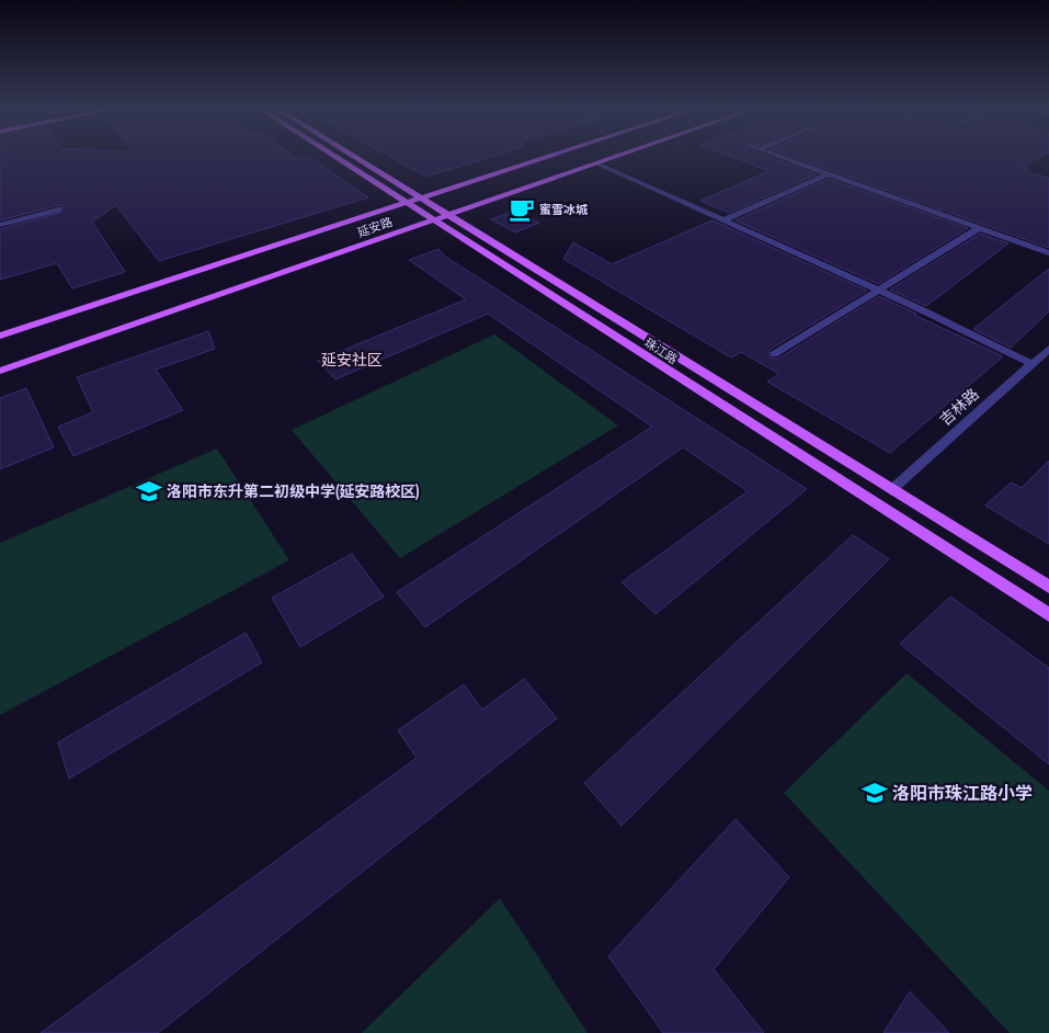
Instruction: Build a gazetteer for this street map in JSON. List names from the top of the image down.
{
  "streets": {
    "main road": ["延安路", "珠江路"],
    "street": ["吉林路"]
  },
  "crossings": [
    ["延安路", "珠江路"],
    ["珠江路", "吉林路"]
  ],
  "districts": ["延安社区"],
  "places": {
    "cafe": ["蜜雪冰城"],
    "school or university": ["洛阳市东升第二初级中学(延安路校区)", "洛阳市珠江路小学"]
  }
}
